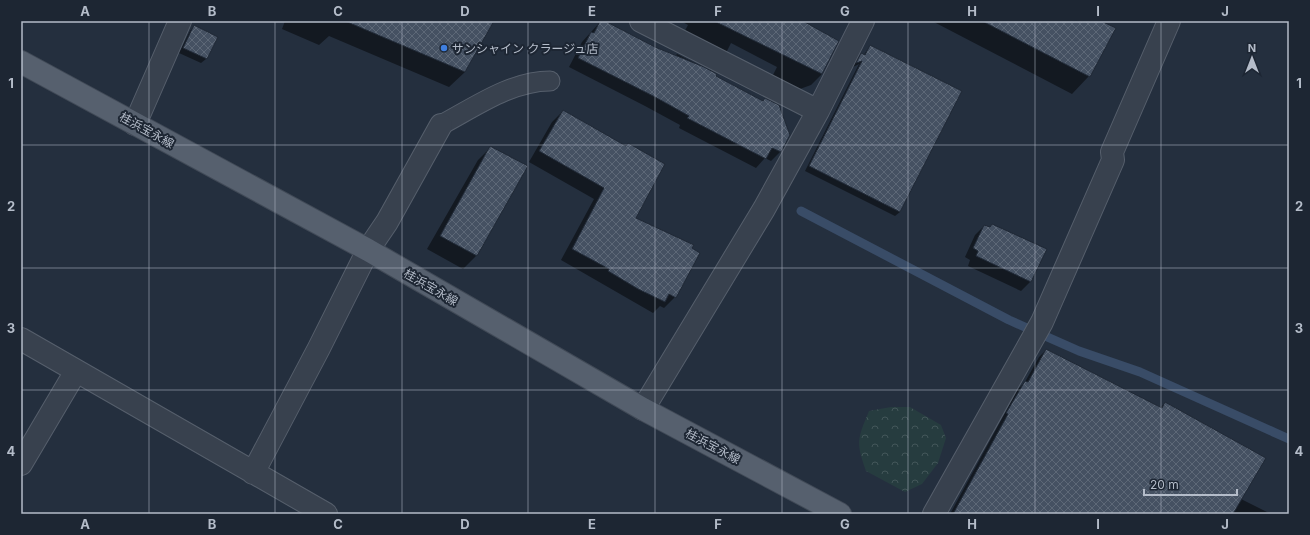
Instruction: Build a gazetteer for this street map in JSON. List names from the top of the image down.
{
  "streets": {
    "main road": ["桂浜宝永線"]
  },
  "places": ["サンシャイン クラージュ店"],
  "scale_bar": "20 m",
  "north": "top",
  "grid": {
    "columns": [
      "A",
      "B",
      "C",
      "D",
      "E",
      "F",
      "G",
      "H",
      "I",
      "J"
    ],
    "rows": [
      "1",
      "2",
      "3",
      "4"
    ]
  }
}
